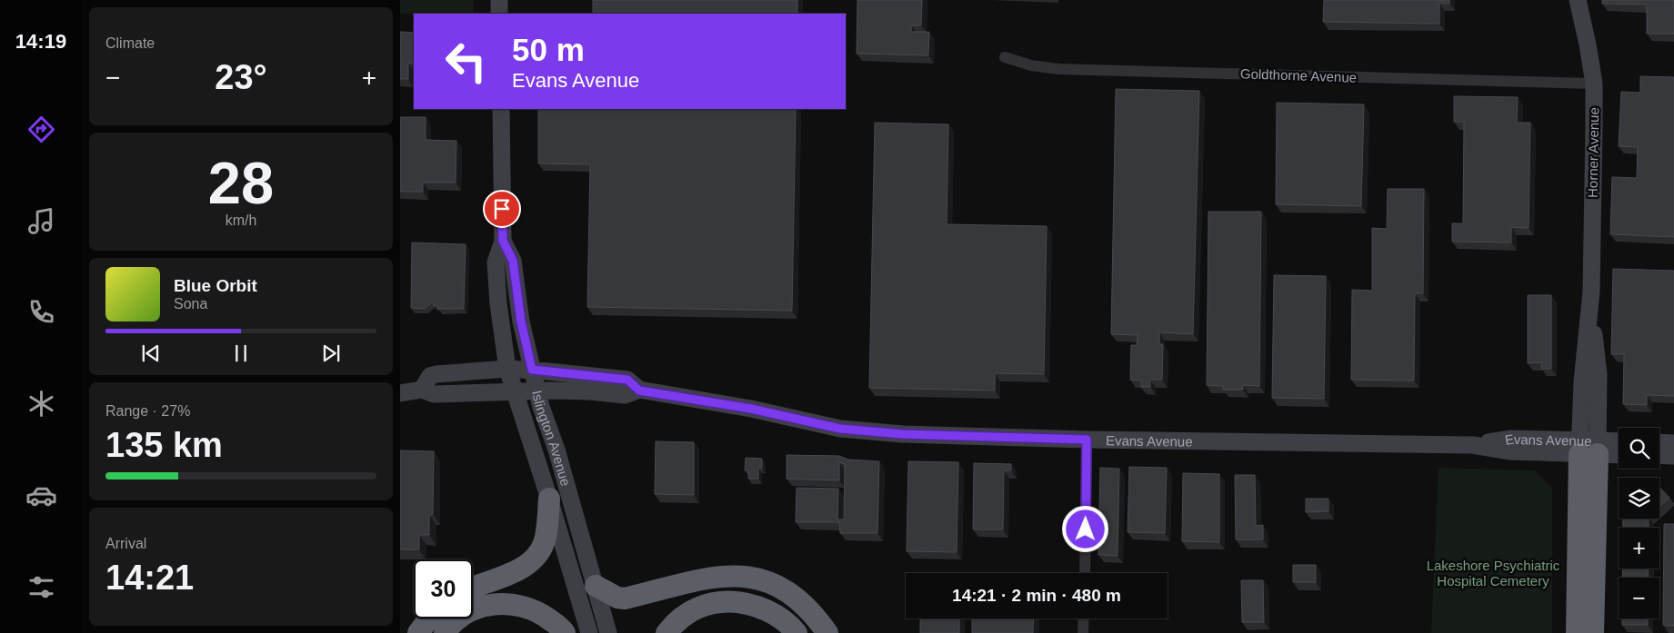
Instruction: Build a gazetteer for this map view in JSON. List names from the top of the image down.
{
  "streets": {
    "main road": ["Horner Avenue", "Islington Avenue", "Evans Avenue"],
    "street": ["Goldthorne Avenue"]
  },
  "crossings": [
    ["Goldthorne Avenue", "Horner Avenue"],
    ["Horner Avenue", "Evans Avenue"],
    ["Islington Avenue", "Evans Avenue"]
  ],
  "parks": ["Lakeshore Psychiatric Hospital Cemetery"],
  "page": {
    "tabs": "14:19",
    "tile": [
      "Climate",
      ["28", "km/h"],
      ["Range · 27%", "135 km"],
      ["Arrival", "14:21"]
    ],
    "turn": ["50 m", "Evans Avenue"],
    "heat": ["−", "23°", "+"],
    "song": ["Blue Orbit", "Sona"],
    "map_buttons": ["+", "−"],
    "limit": "30",
    "trip": "14:21 · 2 min · 480 m"
  }
}
